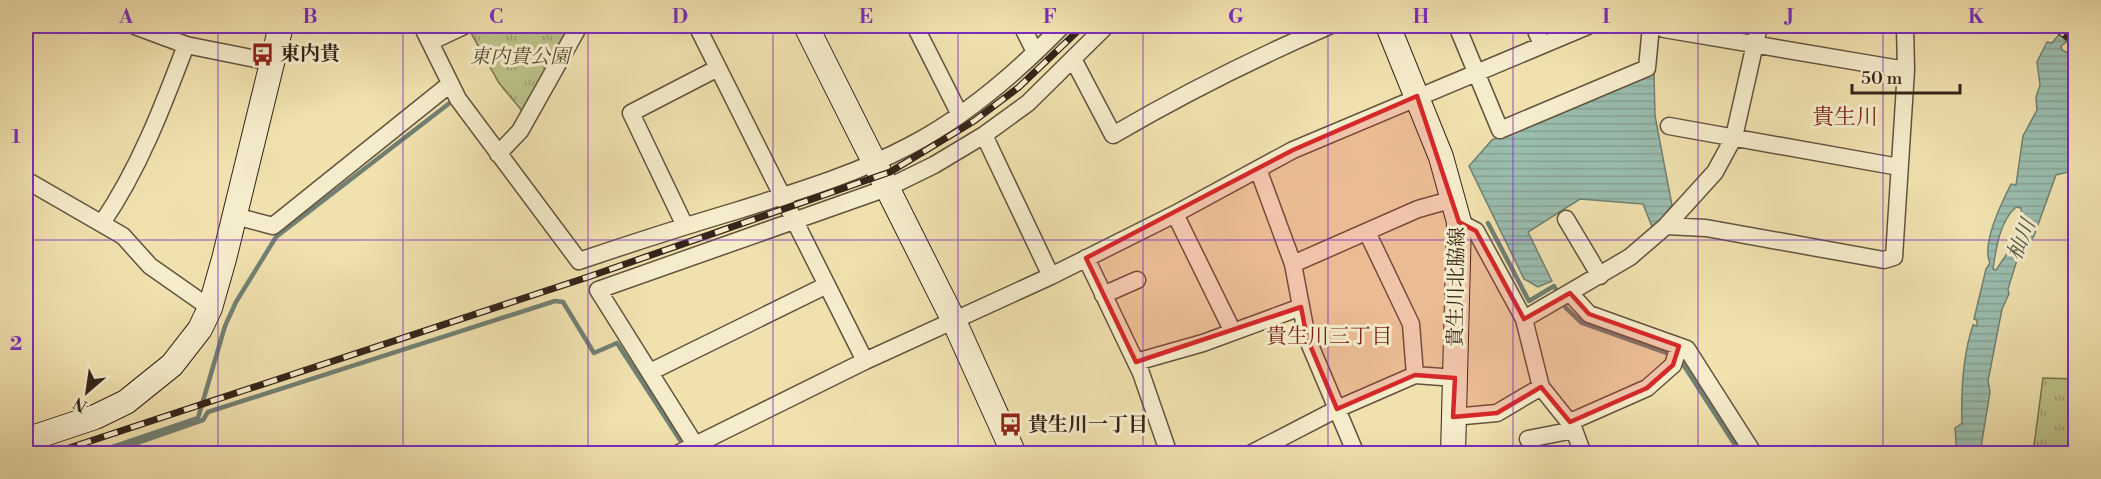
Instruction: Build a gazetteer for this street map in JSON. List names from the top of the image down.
{
  "streets": {
    "street": ["貴生川北脇線"]
  },
  "districts": ["貴生川", "貴生川三丁目"],
  "water": ["杣川"],
  "parks": ["東内貴公園"],
  "places": {
    "bus stop": ["東内貴", "貴生川一丁目"]
  },
  "scale_bar": "50 m",
  "north": "bottom left",
  "grid": {
    "columns": [
      "A",
      "B",
      "C",
      "D",
      "E",
      "F",
      "G",
      "H",
      "I",
      "J",
      "K"
    ],
    "rows": ["1", "2"]
  }
}
